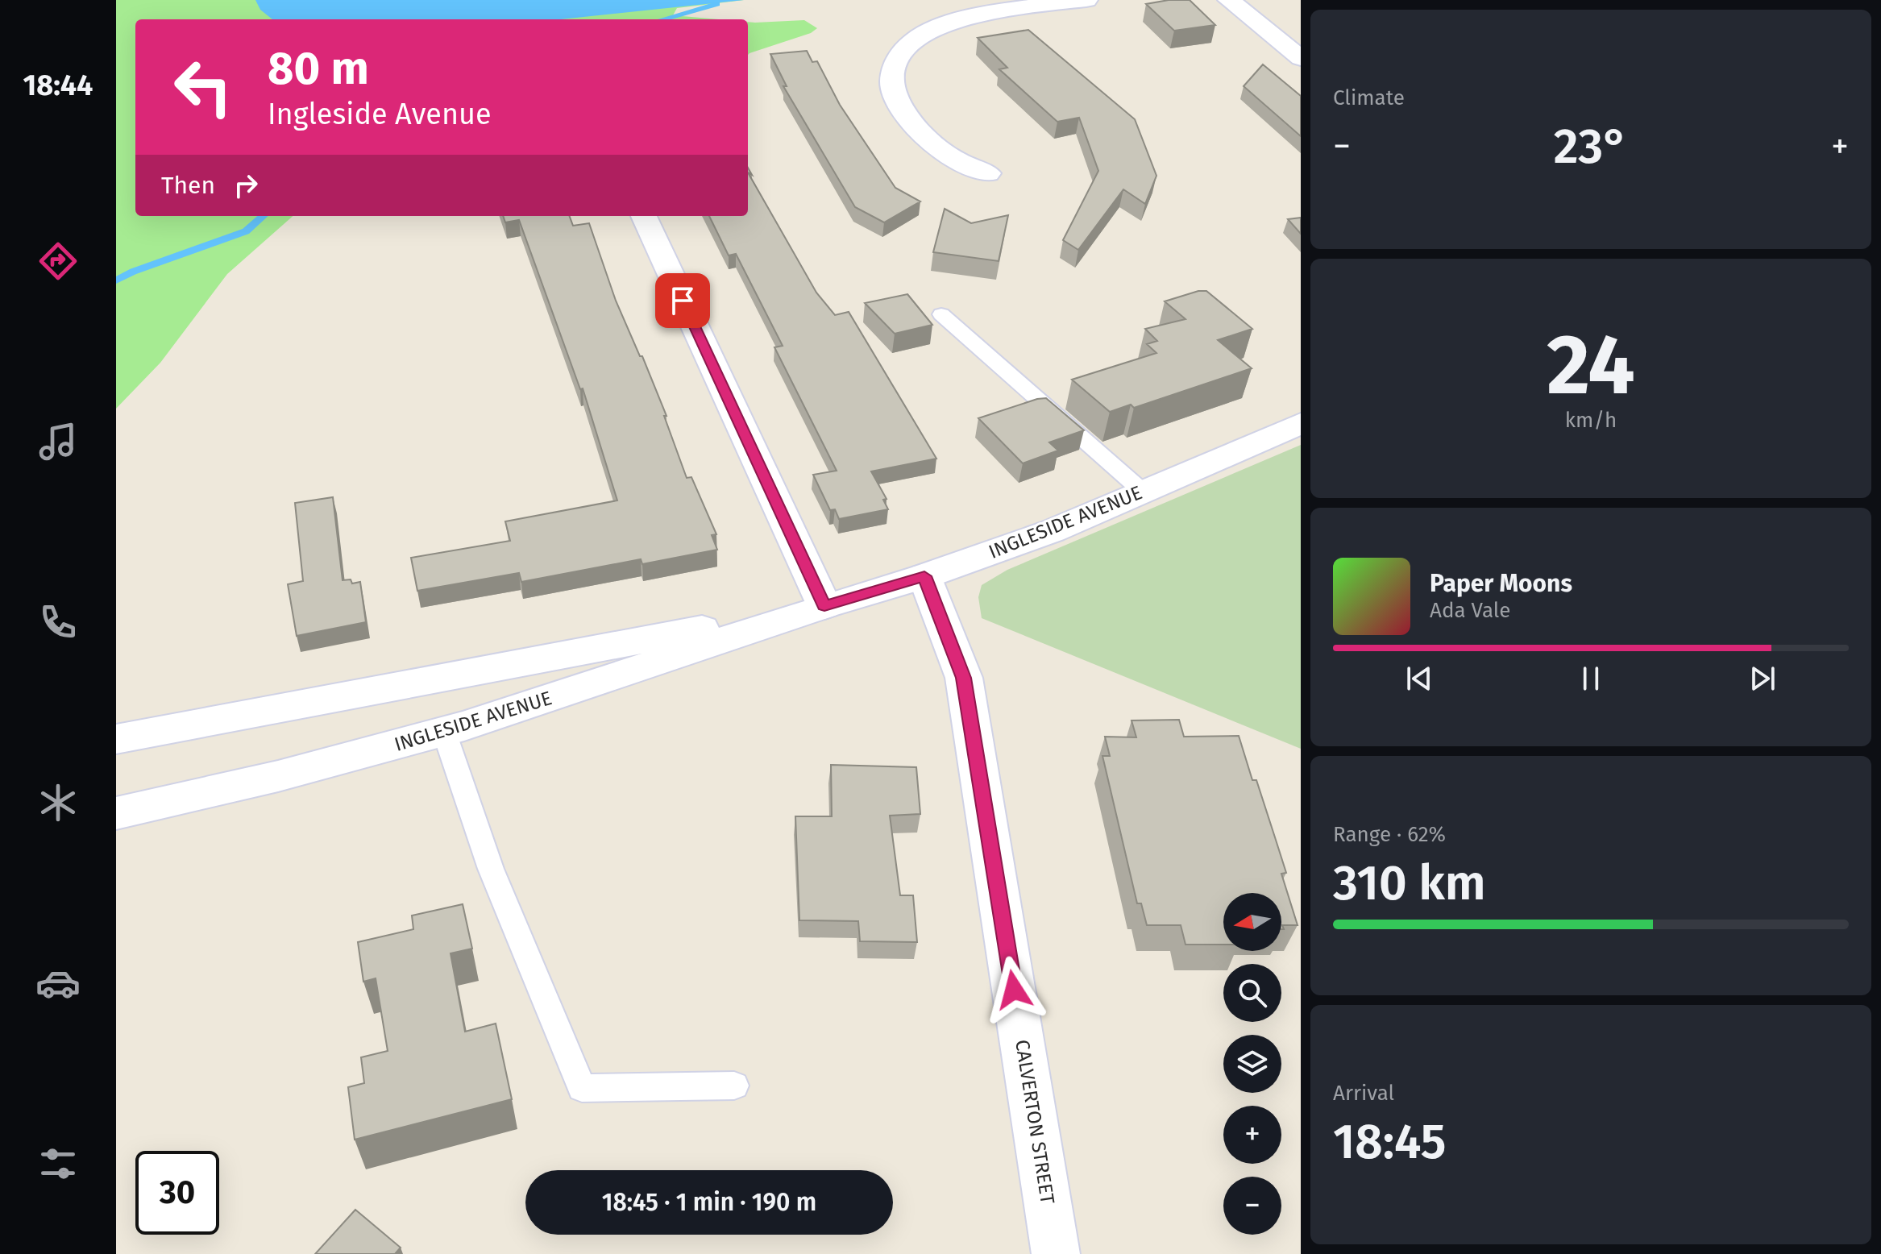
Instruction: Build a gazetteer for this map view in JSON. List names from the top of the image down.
{
  "streets": {
    "street": ["INGLESIDE AVENUE", "CALVERTON STREET"]
  },
  "crossings": [
    ["INGLESIDE AVENUE", "CALVERTON STREET"]
  ],
  "north": "left",
  "page": {
    "tabs": "18:44",
    "tile": [
      "Climate",
      ["24", "km/h"],
      ["Range · 62%", "310 km"],
      ["Arrival", "18:45"]
    ],
    "turn": ["80 m", "Ingleside Avenue"],
    "heat": ["−", "23°", "+"],
    "then": "Then",
    "song": ["Paper Moons", "Ada Vale"],
    "map_buttons": ["+", "−"],
    "limit": "30",
    "trip": "18:45 · 1 min · 190 m"
  }
}
